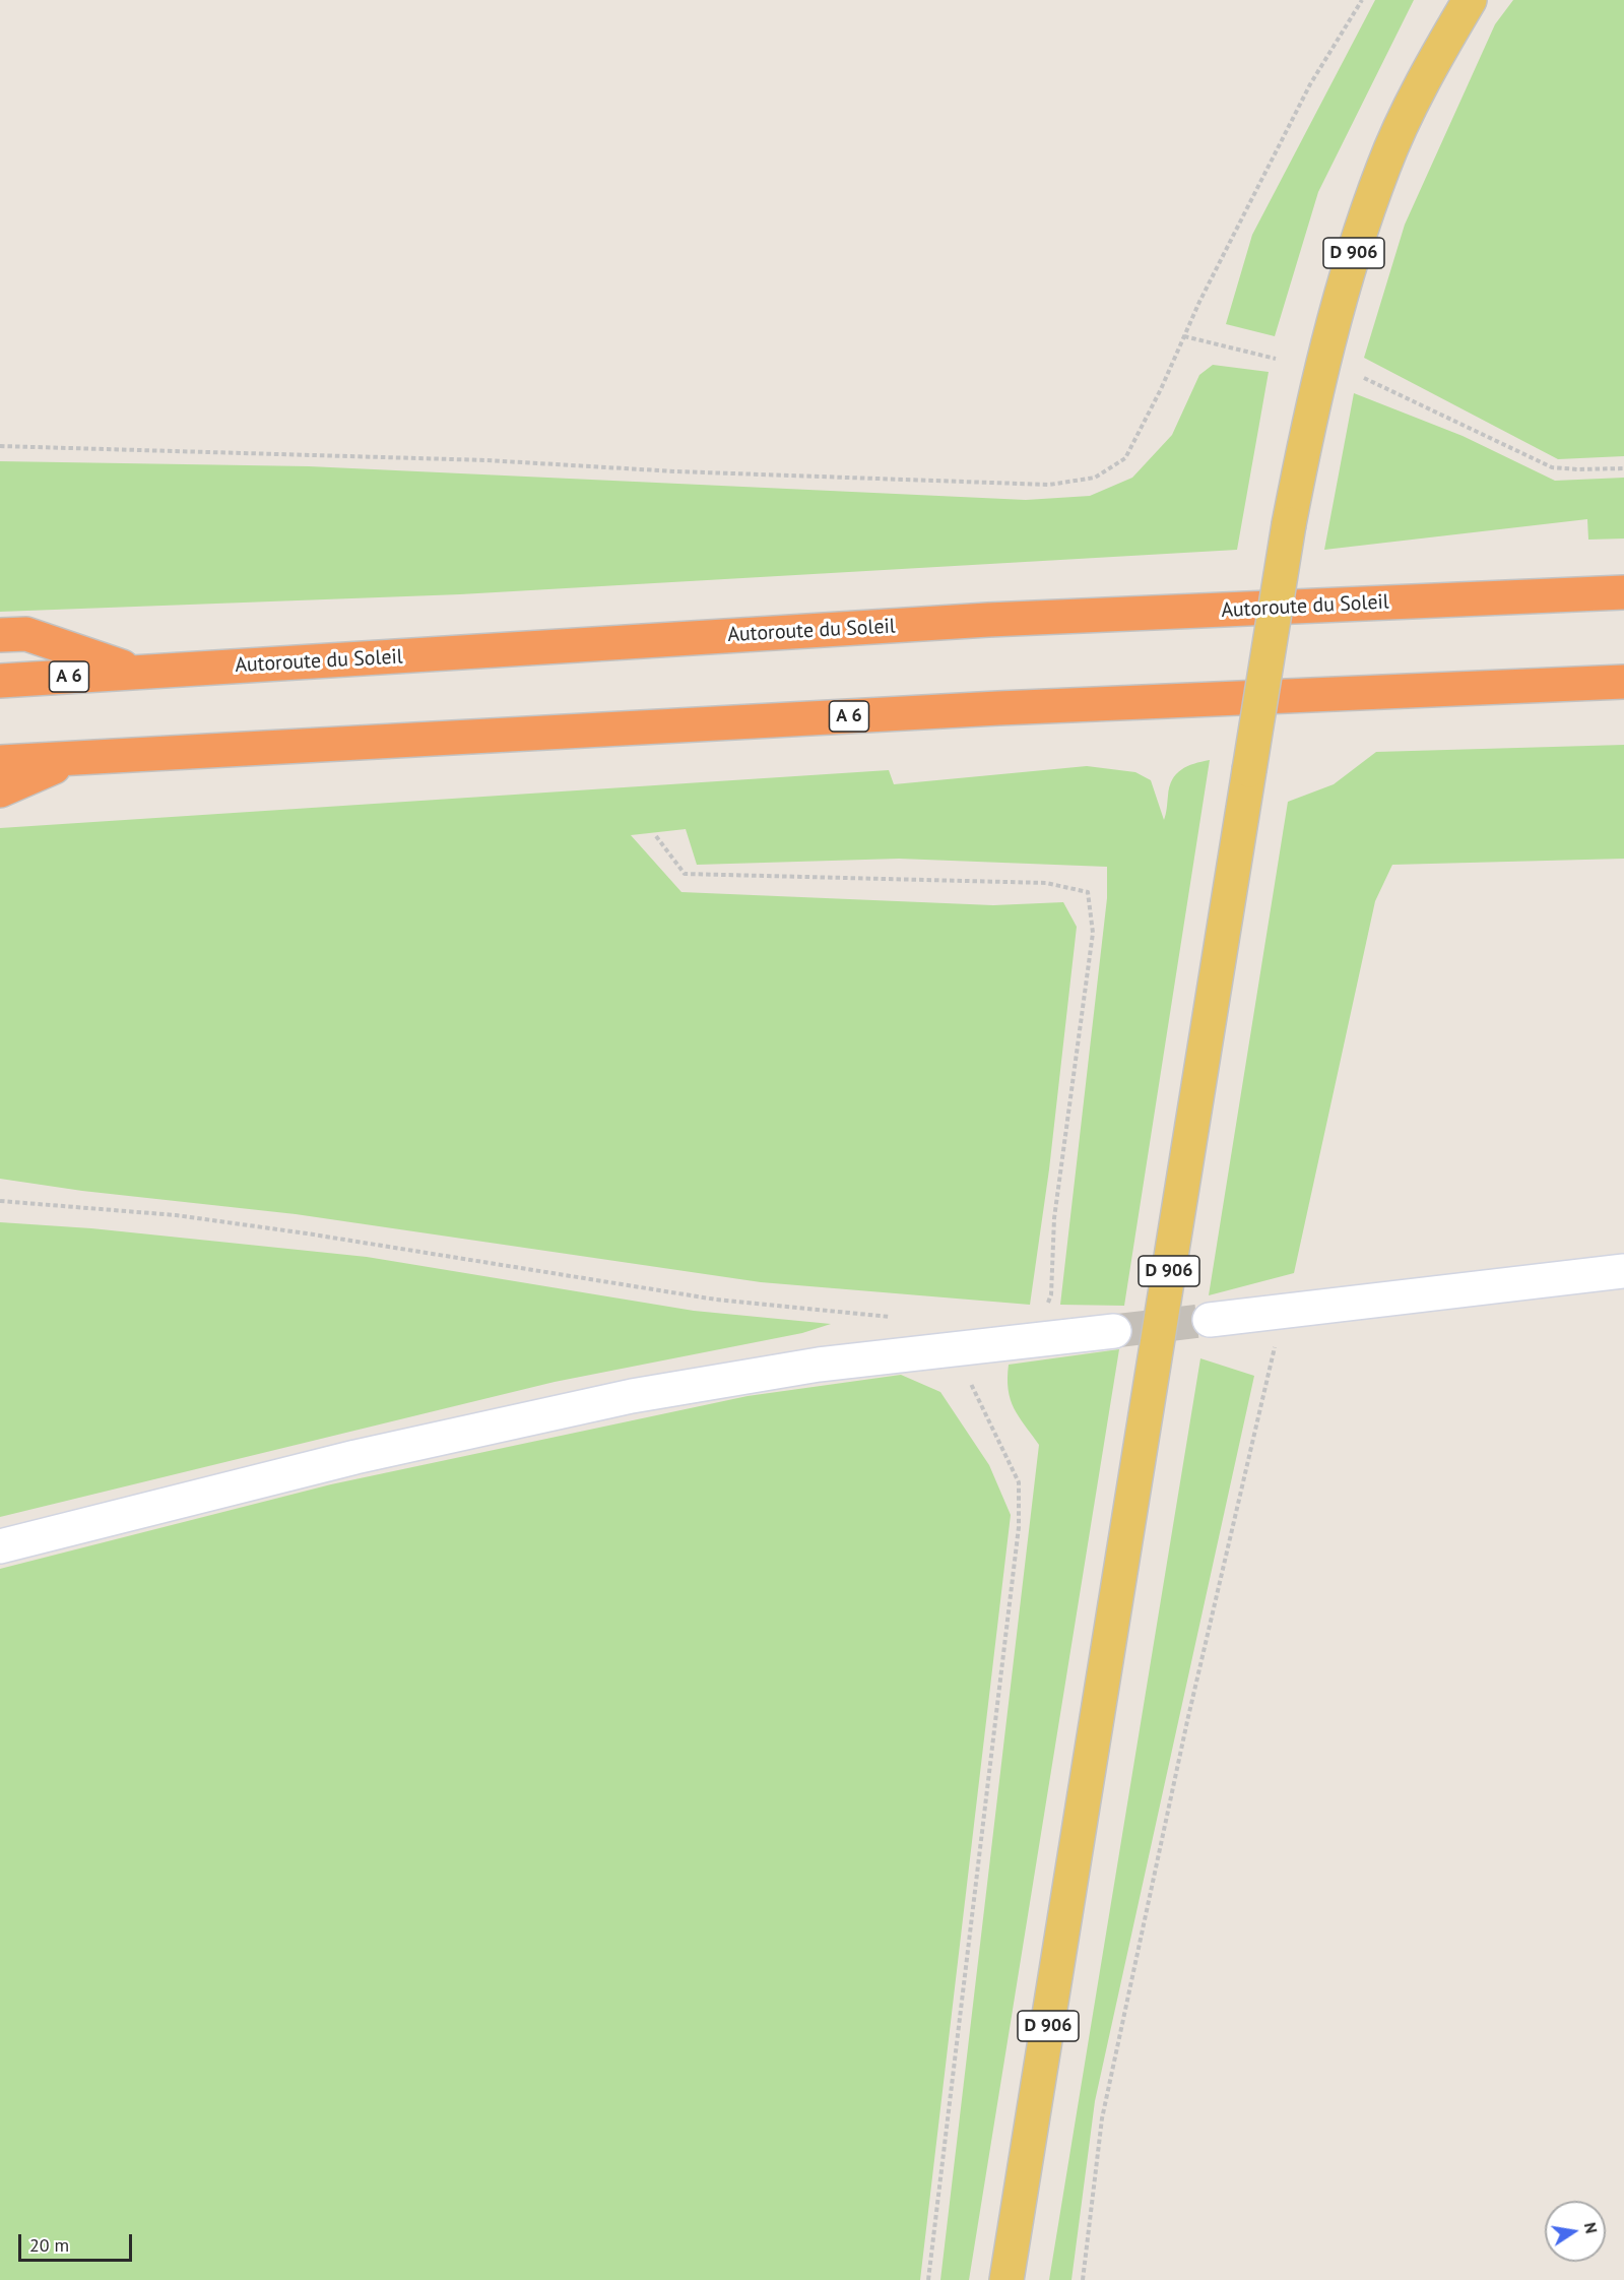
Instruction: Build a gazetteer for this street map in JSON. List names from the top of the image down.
{
  "streets": {
    "highway": ["Autoroute du Soleil", "A 6"],
    "main road": ["D 906"]
  },
  "scale_bar": "20 m",
  "north": "right"
}
